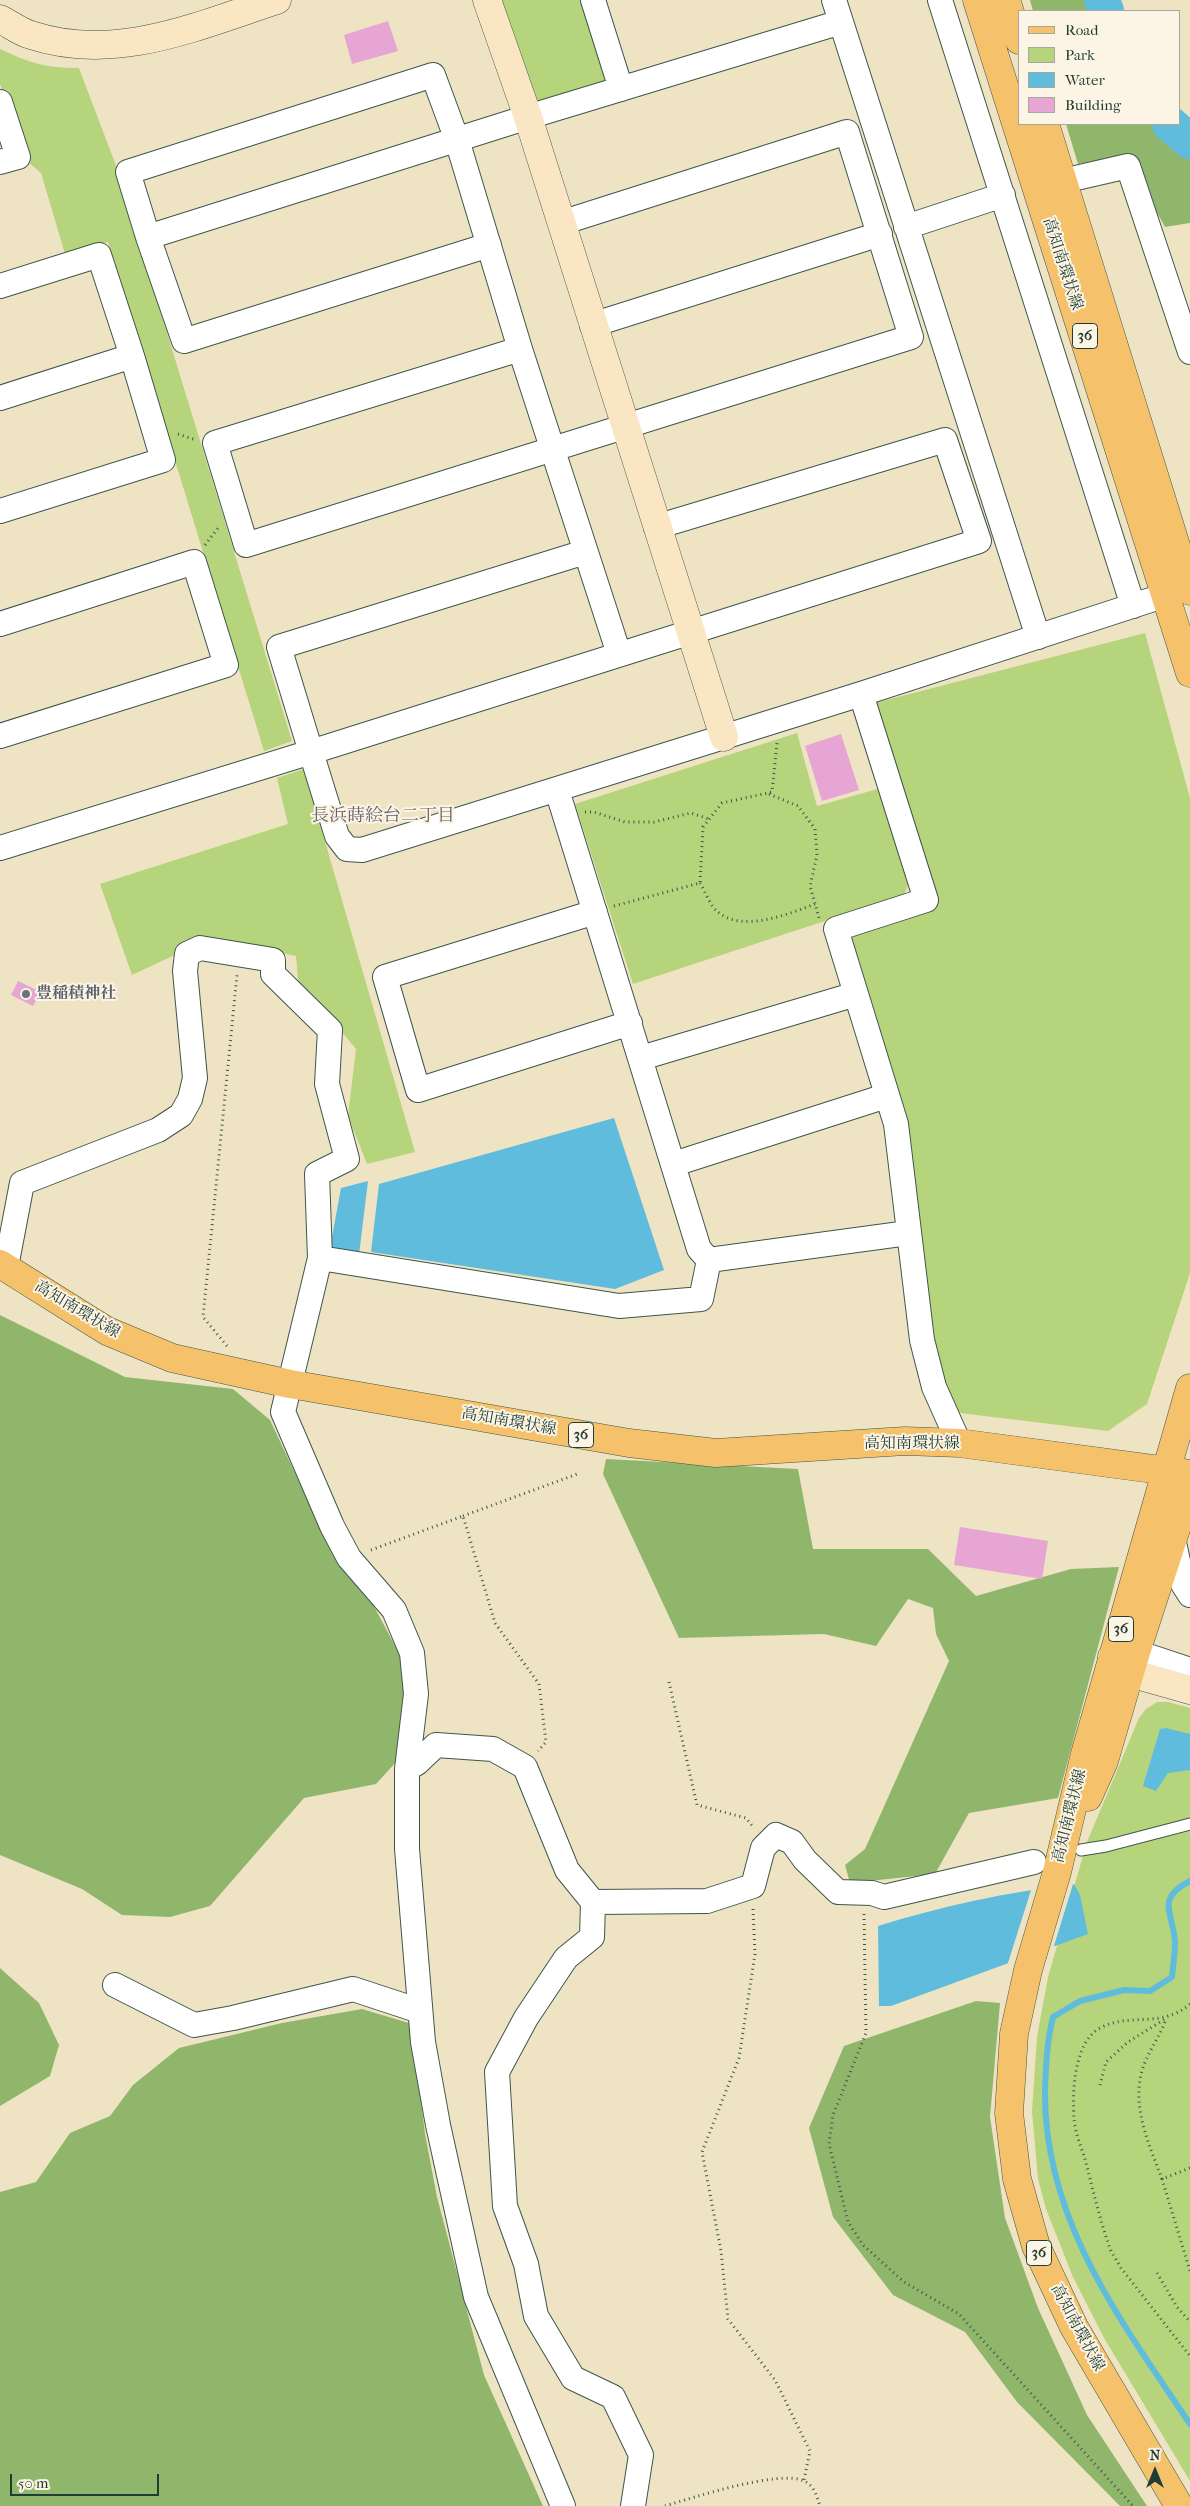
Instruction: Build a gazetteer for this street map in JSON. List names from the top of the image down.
{
  "streets": {
    "main road": ["高知南環状線", "36"]
  },
  "districts": ["長浜蒔絵台二丁目"],
  "places": ["豊稲積神社"],
  "legend": [
    "Road",
    "Park",
    "Water",
    "Building"
  ],
  "scale_bar": "50 m",
  "north": "top"
}
